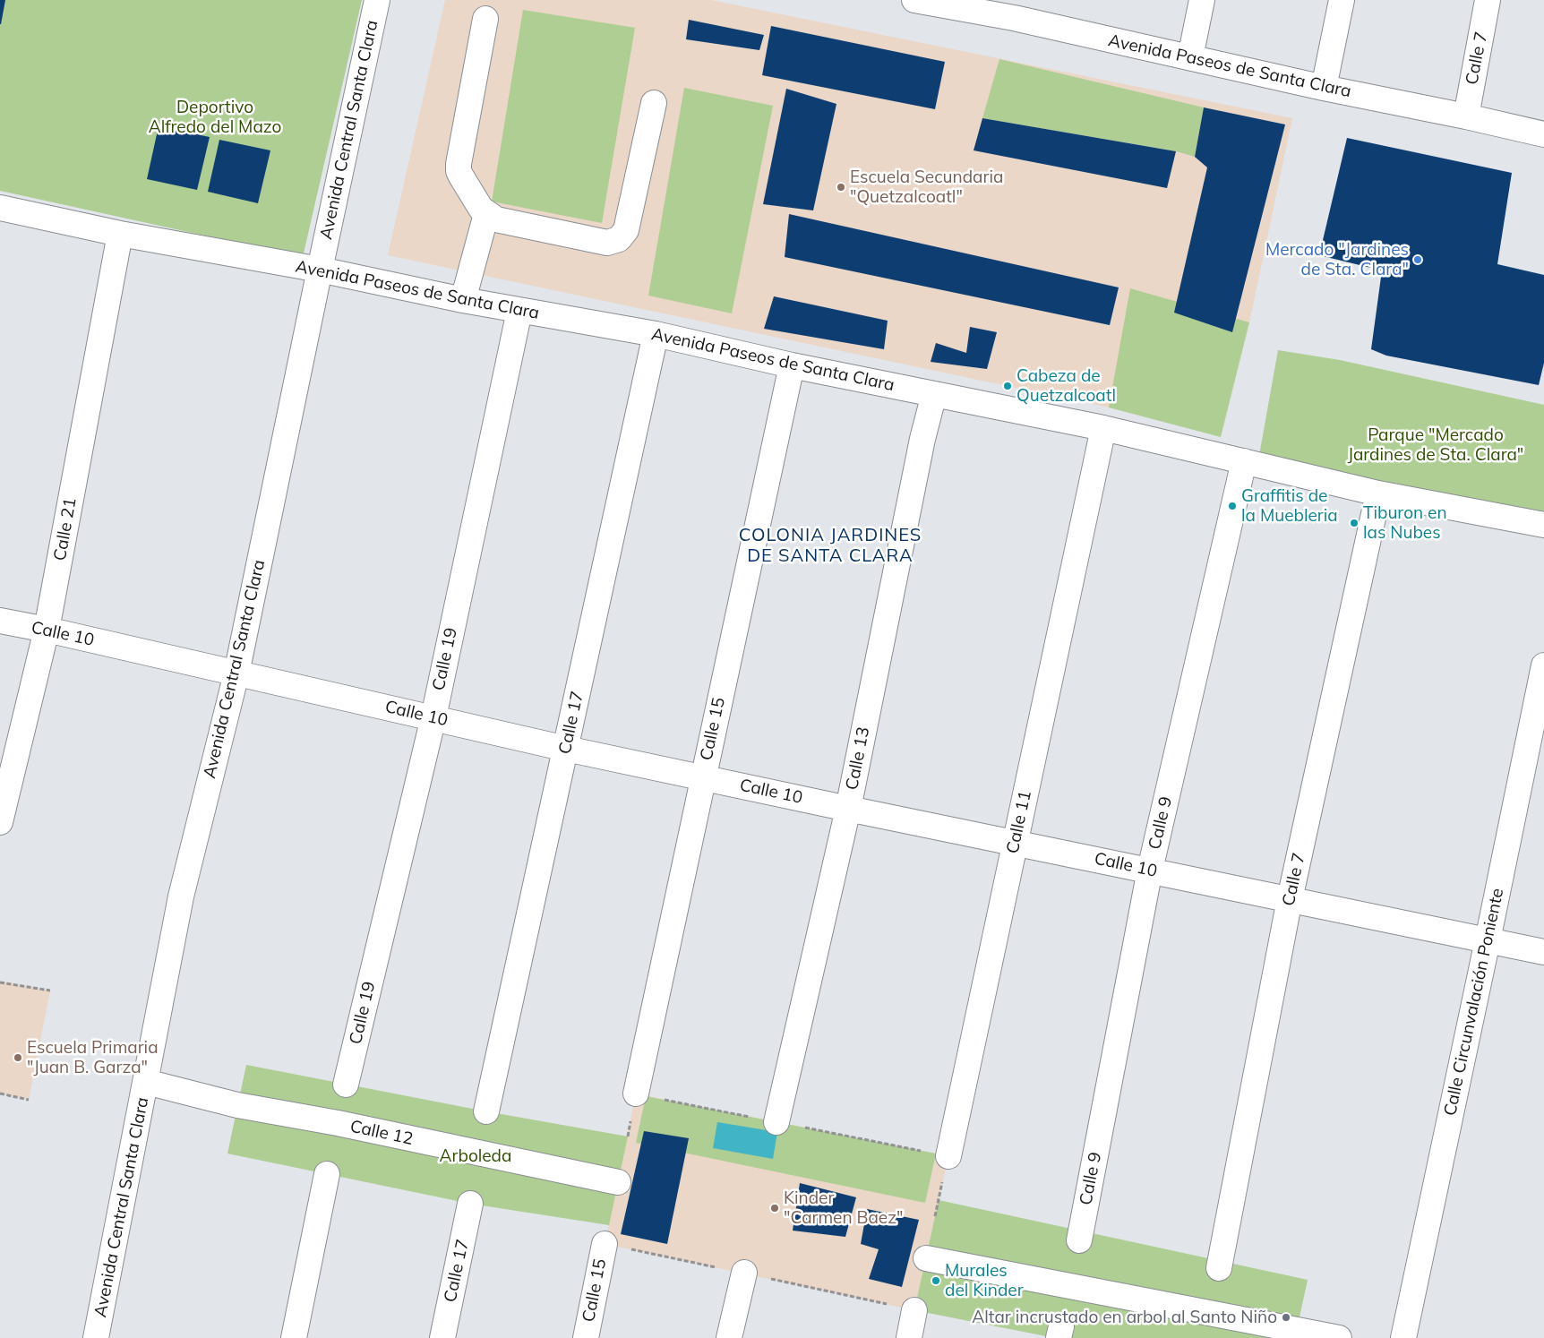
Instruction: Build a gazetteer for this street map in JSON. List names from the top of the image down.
{
  "streets": {
    "street": [
      "Calle 7",
      "Avenida Paseos de Santa Clara",
      "Avenida Central Santa Clara",
      "Calle 21",
      "Calle 10",
      "Calle 19",
      "Calle 17",
      "Calle 15",
      "Calle 13",
      "Calle 11",
      "Calle 9",
      "Calle Circunvalación Poniente",
      "Calle 12"
    ]
  },
  "crossings": [
    ["Calle 7", "Avenida Paseos de Santa Clara"],
    ["Calle 7", "Calle 10"],
    ["Avenida Paseos de Santa Clara", "Avenida Central Santa Clara"],
    ["Avenida Paseos de Santa Clara", "Calle 21"],
    ["Avenida Paseos de Santa Clara", "Calle 19"],
    ["Avenida Paseos de Santa Clara", "Calle 17"],
    ["Avenida Paseos de Santa Clara", "Calle 15"],
    ["Avenida Paseos de Santa Clara", "Calle 13"],
    ["Avenida Paseos de Santa Clara", "Calle 11"],
    ["Avenida Paseos de Santa Clara", "Calle 9"],
    ["Avenida Central Santa Clara", "Calle 10"],
    ["Avenida Central Santa Clara", "Calle 12"],
    ["Calle 21", "Calle 10"],
    ["Calle 10", "Calle 19"],
    ["Calle 10", "Calle 17"],
    ["Calle 10", "Calle 15"],
    ["Calle 10", "Calle 13"],
    ["Calle 10", "Calle 11"],
    ["Calle 10", "Calle 9"],
    ["Calle 10", "Calle Circunvalación Poniente"]
  ],
  "districts": ["COLONIA JARDINES DE SANTA CLARA"],
  "parks": ["Deportivo Alfredo del Mazo", "Parque \"Mercado Jardines de Sta. Clara\"", "Arboleda"],
  "places": [
    "Escuela Secundaria \"Quetzalcoatl\"",
    "Mercado \"Jardines de Sta. Clara\"",
    "Cabeza de Quetzalcoatl",
    "Graffitis de la Muebleria",
    "Tiburon en las Nubes",
    "Escuela Primaria \"Juan B. Garza\"",
    "Kinder \"Carmen Baez\"",
    "Murales del Kinder",
    "Altar incrustado en arbol al Santo Niño"
  ]
}
